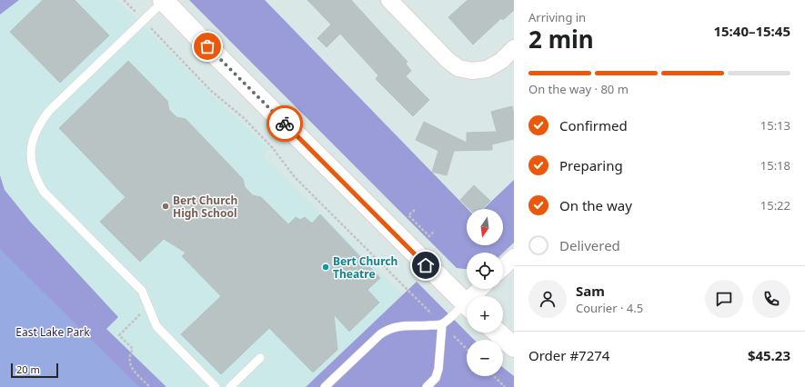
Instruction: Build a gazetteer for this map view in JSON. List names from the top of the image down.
{
  "parks": ["East Lake Park"],
  "places": ["Bert Church High School", "Bert Church Theatre"],
  "scale_bar": "20 m",
  "north": "bottom",
  "page": {
    "heading": ["2 min", "Arriving in", "15:40–15:45"],
    "panel": [
      "Sam",
      "Courier · 4.5",
      "Order #7274",
      "$45.23"
    ],
    "bar": "On the way · 80 m",
    "list": [
      ["Confirmed", "15:13"],
      ["Preparing", "15:18"],
      ["On the way", "15:22"],
      "Delivered"
    ],
    "map_buttons": ["+", "−"],
    "scale": "20 m"
  }
}
